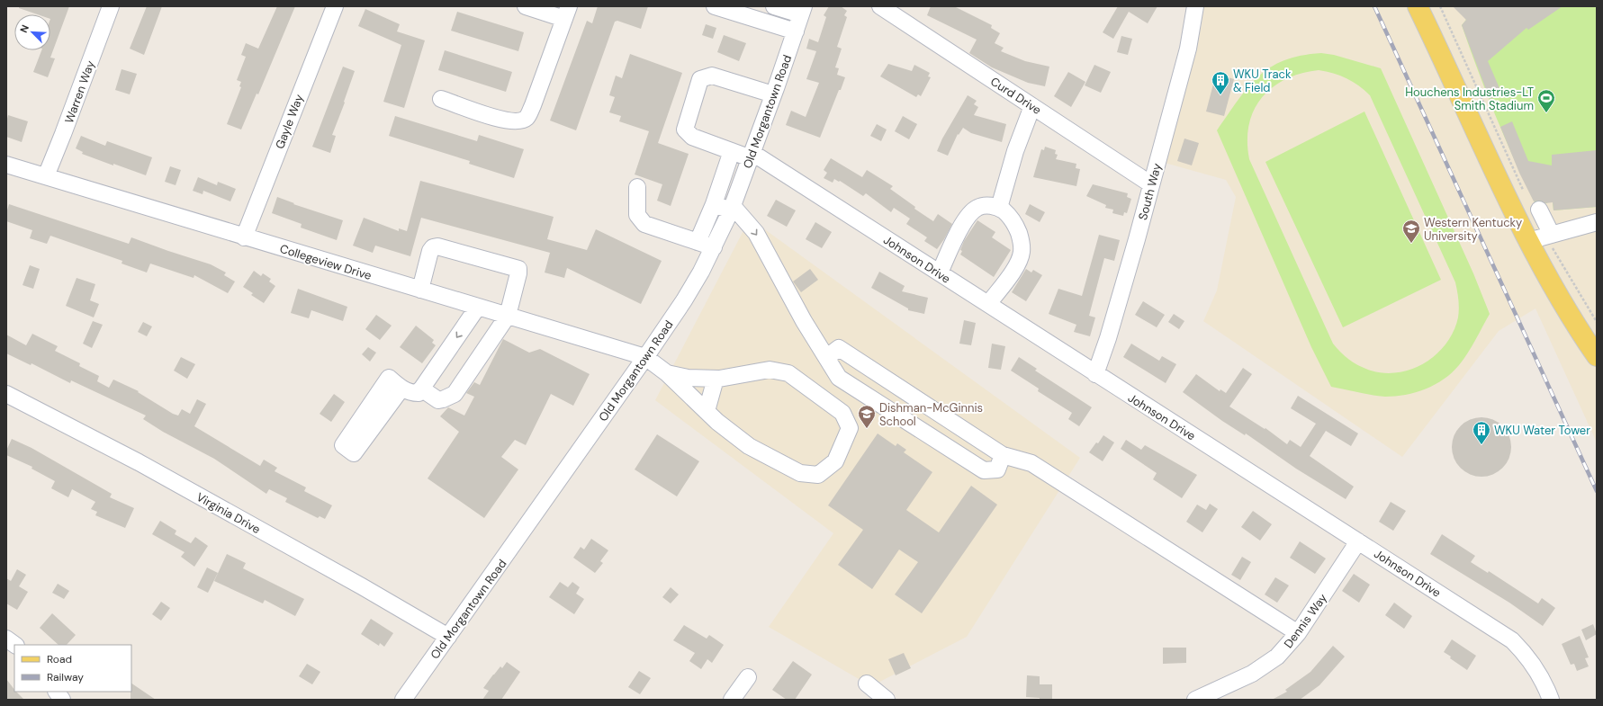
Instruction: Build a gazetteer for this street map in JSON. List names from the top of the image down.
{
  "streets": {
    "street": [
      "Warren Way",
      "Curd Drive",
      "Old Morgantown Road",
      "Gayle Way",
      "South Way",
      "Johnson Drive",
      "Collegeview Drive",
      "Virginia Drive",
      "Dennis Way"
    ]
  },
  "crossings": [
    ["Warren Way", "Collegeview Drive"],
    ["Curd Drive", "South Way"],
    ["Old Morgantown Road", "Johnson Drive"],
    ["Old Morgantown Road", "Collegeview Drive"],
    ["Old Morgantown Road", "Virginia Drive"],
    ["Gayle Way", "Collegeview Drive"],
    ["South Way", "Johnson Drive"],
    ["Johnson Drive", "Dennis Way"]
  ],
  "places": {
    "building": ["WKU Track & Field", "WKU Water Tower"],
    "sports": ["Houchens Industries-LT Smith Stadium"],
    "school or university": ["Western Kentucky University", "Dishman-McGinnis School"]
  },
  "legend": ["Road", "Railway"],
  "north": "top left"
}
